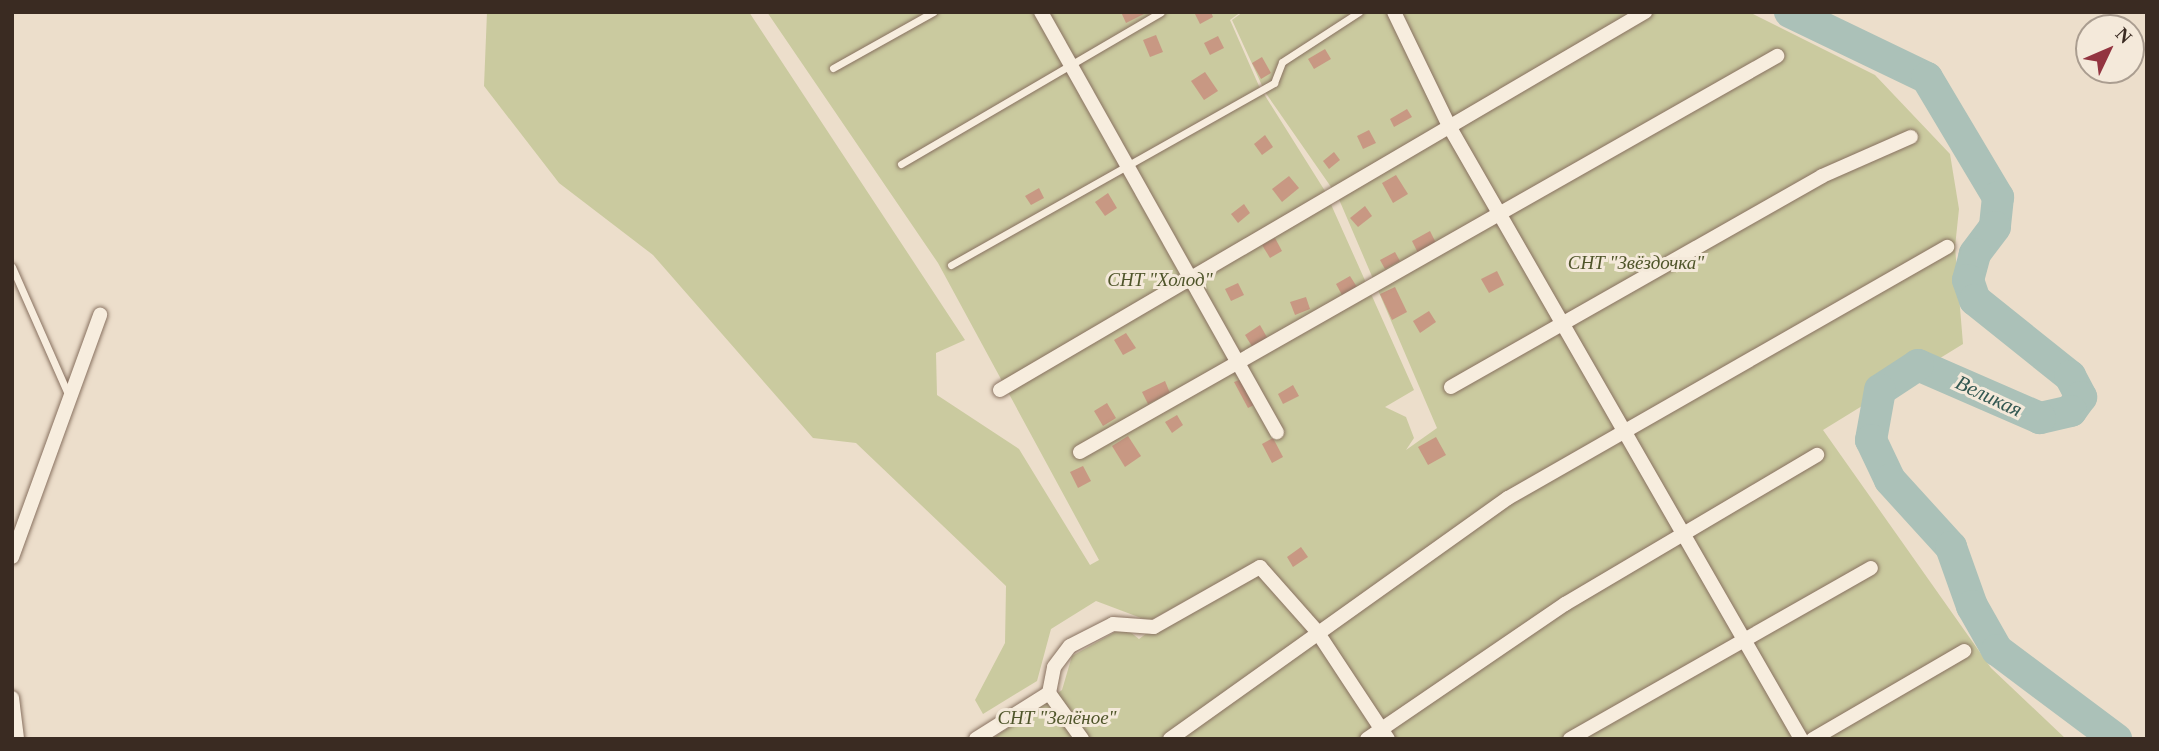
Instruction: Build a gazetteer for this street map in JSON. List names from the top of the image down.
{
  "water": ["Великая"],
  "parks": ["СНТ \"Звёздочка\"", "СНТ \"Холод\"", "СНТ \"Зелёное\""],
  "north": "top right"
}
